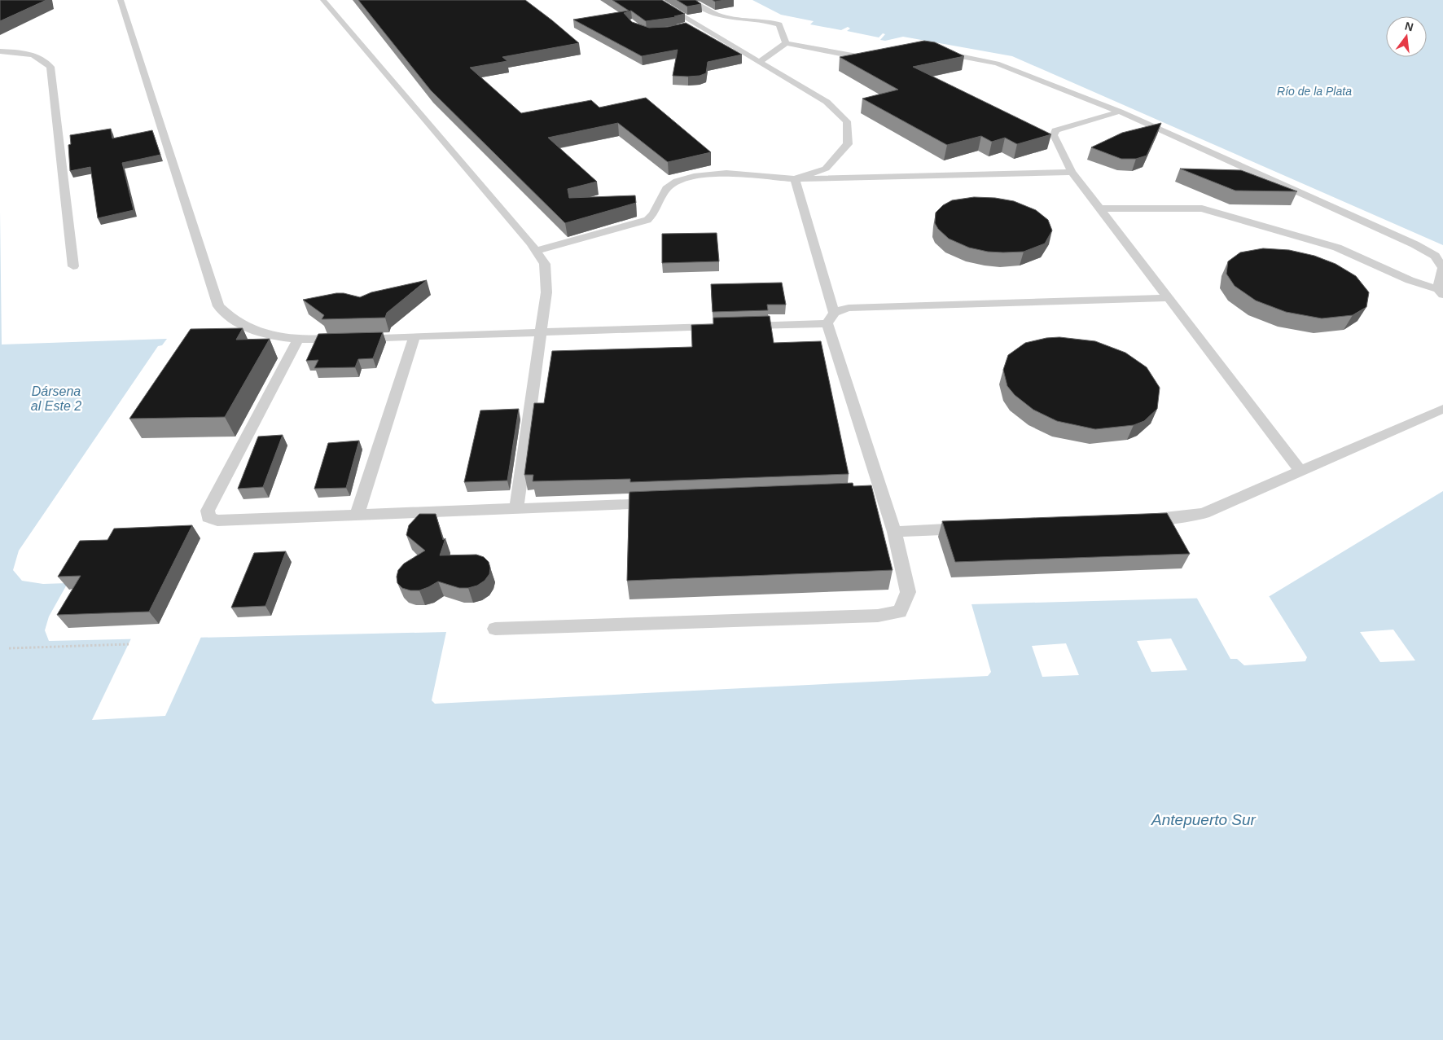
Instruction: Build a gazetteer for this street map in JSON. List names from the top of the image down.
{
  "water": ["Río de la Plata", "Dársena al Este 2", "Antepuerto Sur"],
  "north": "top"
}
